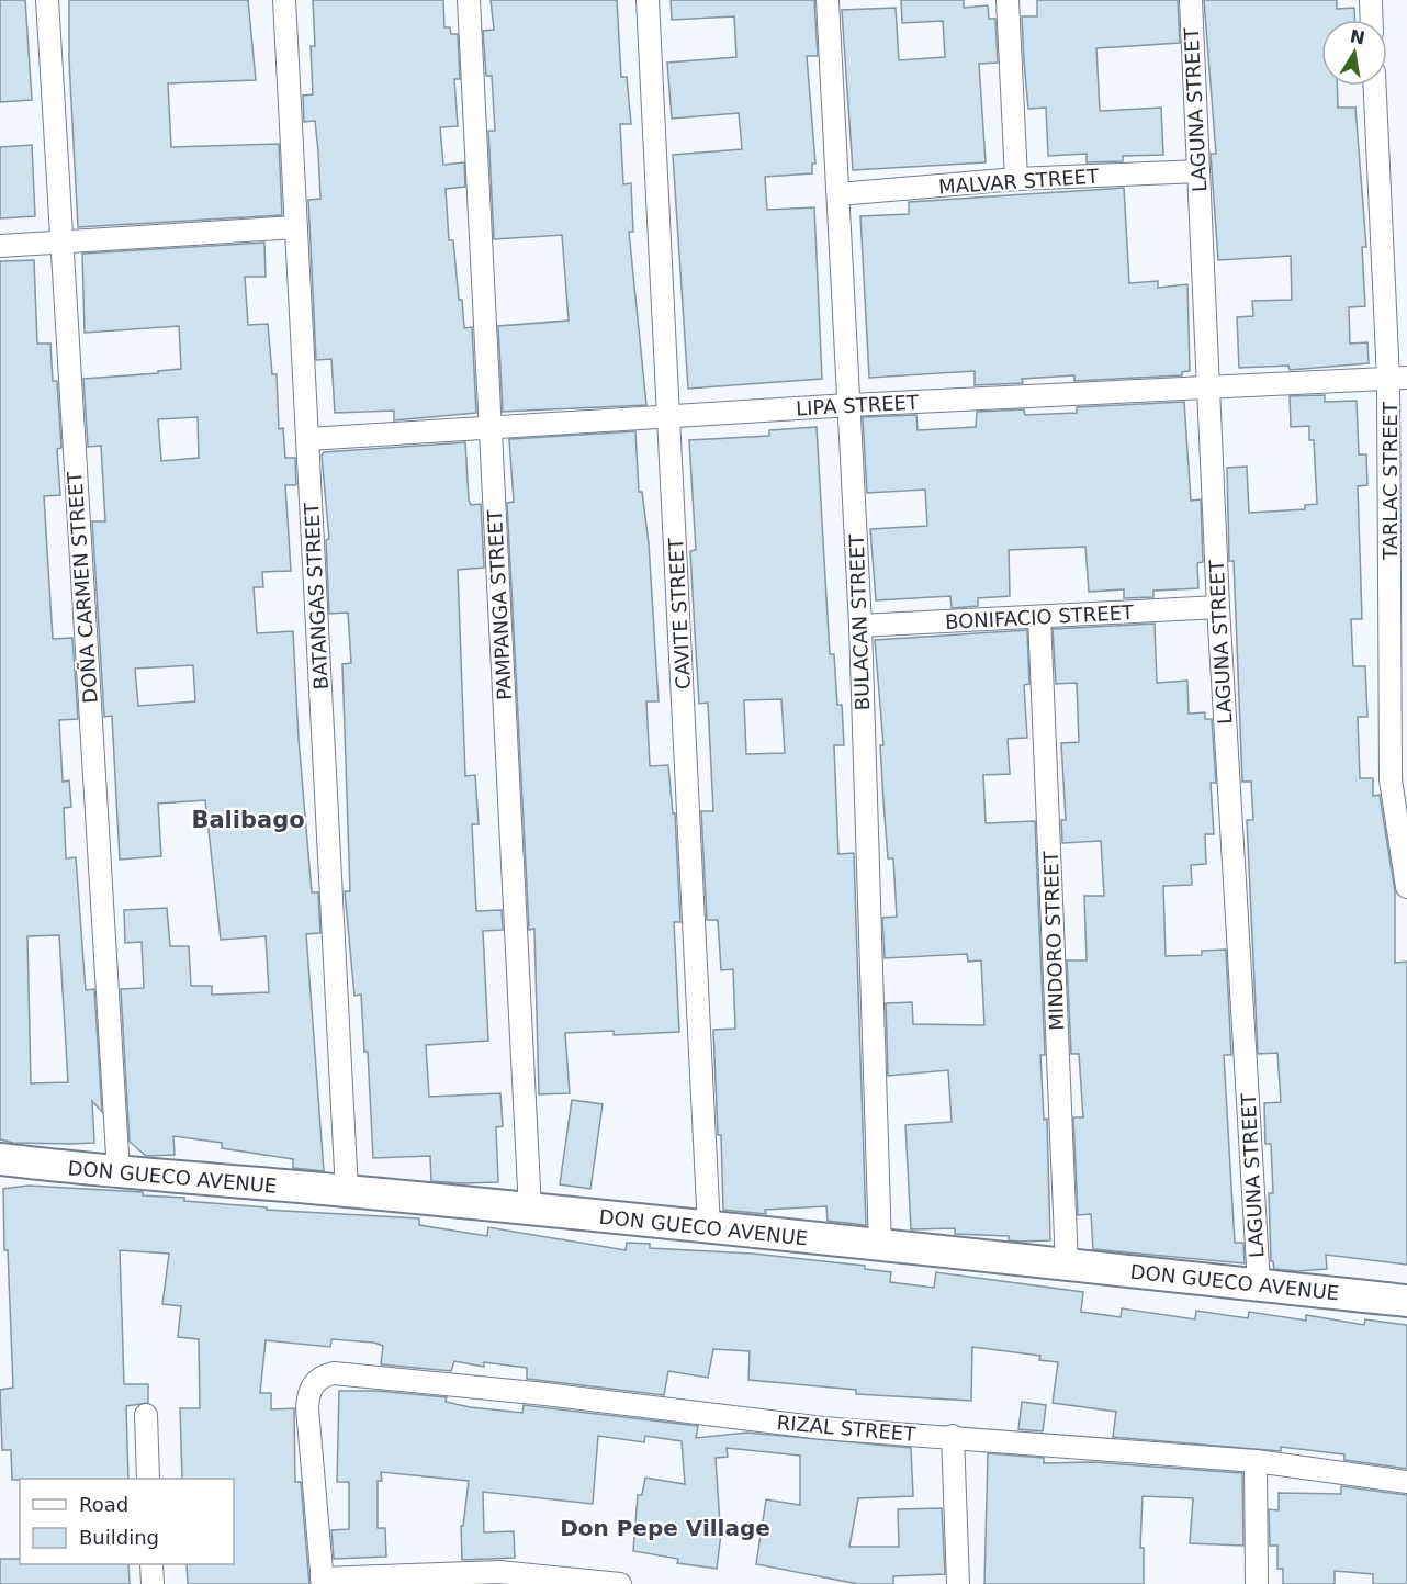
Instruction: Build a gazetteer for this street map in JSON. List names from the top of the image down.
{
  "streets": {
    "main road": ["DON GUECO AVENUE"],
    "street": [
      "LAGUNA STREET",
      "MALVAR STREET",
      "LIPA STREET",
      "TARLAC STREET",
      "DOÑA CARMEN STREET",
      "BATANGAS STREET",
      "PAMPANGA STREET",
      "CAVITE STREET",
      "BONIFACIO STREET",
      "BULACAN STREET",
      "MINDORO STREET",
      "RIZAL STREET"
    ]
  },
  "crossings": [
    ["LAGUNA STREET", "MALVAR STREET"],
    ["LAGUNA STREET", "LIPA STREET"],
    ["LAGUNA STREET", "BONIFACIO STREET"],
    ["LAGUNA STREET", "DON GUECO AVENUE"],
    ["MALVAR STREET", "BULACAN STREET"],
    ["LIPA STREET", "TARLAC STREET"],
    ["LIPA STREET", "BATANGAS STREET"],
    ["LIPA STREET", "PAMPANGA STREET"],
    ["LIPA STREET", "CAVITE STREET"],
    ["LIPA STREET", "BULACAN STREET"],
    ["DOÑA CARMEN STREET", "DON GUECO AVENUE"],
    ["BATANGAS STREET", "DON GUECO AVENUE"],
    ["PAMPANGA STREET", "DON GUECO AVENUE"],
    ["CAVITE STREET", "DON GUECO AVENUE"],
    ["BONIFACIO STREET", "BULACAN STREET"],
    ["BONIFACIO STREET", "MINDORO STREET"],
    ["BULACAN STREET", "DON GUECO AVENUE"],
    ["MINDORO STREET", "DON GUECO AVENUE"]
  ],
  "districts": ["Balibago", "Don Pepe Village"],
  "legend": ["Road", "Building"],
  "north": "top"
}
